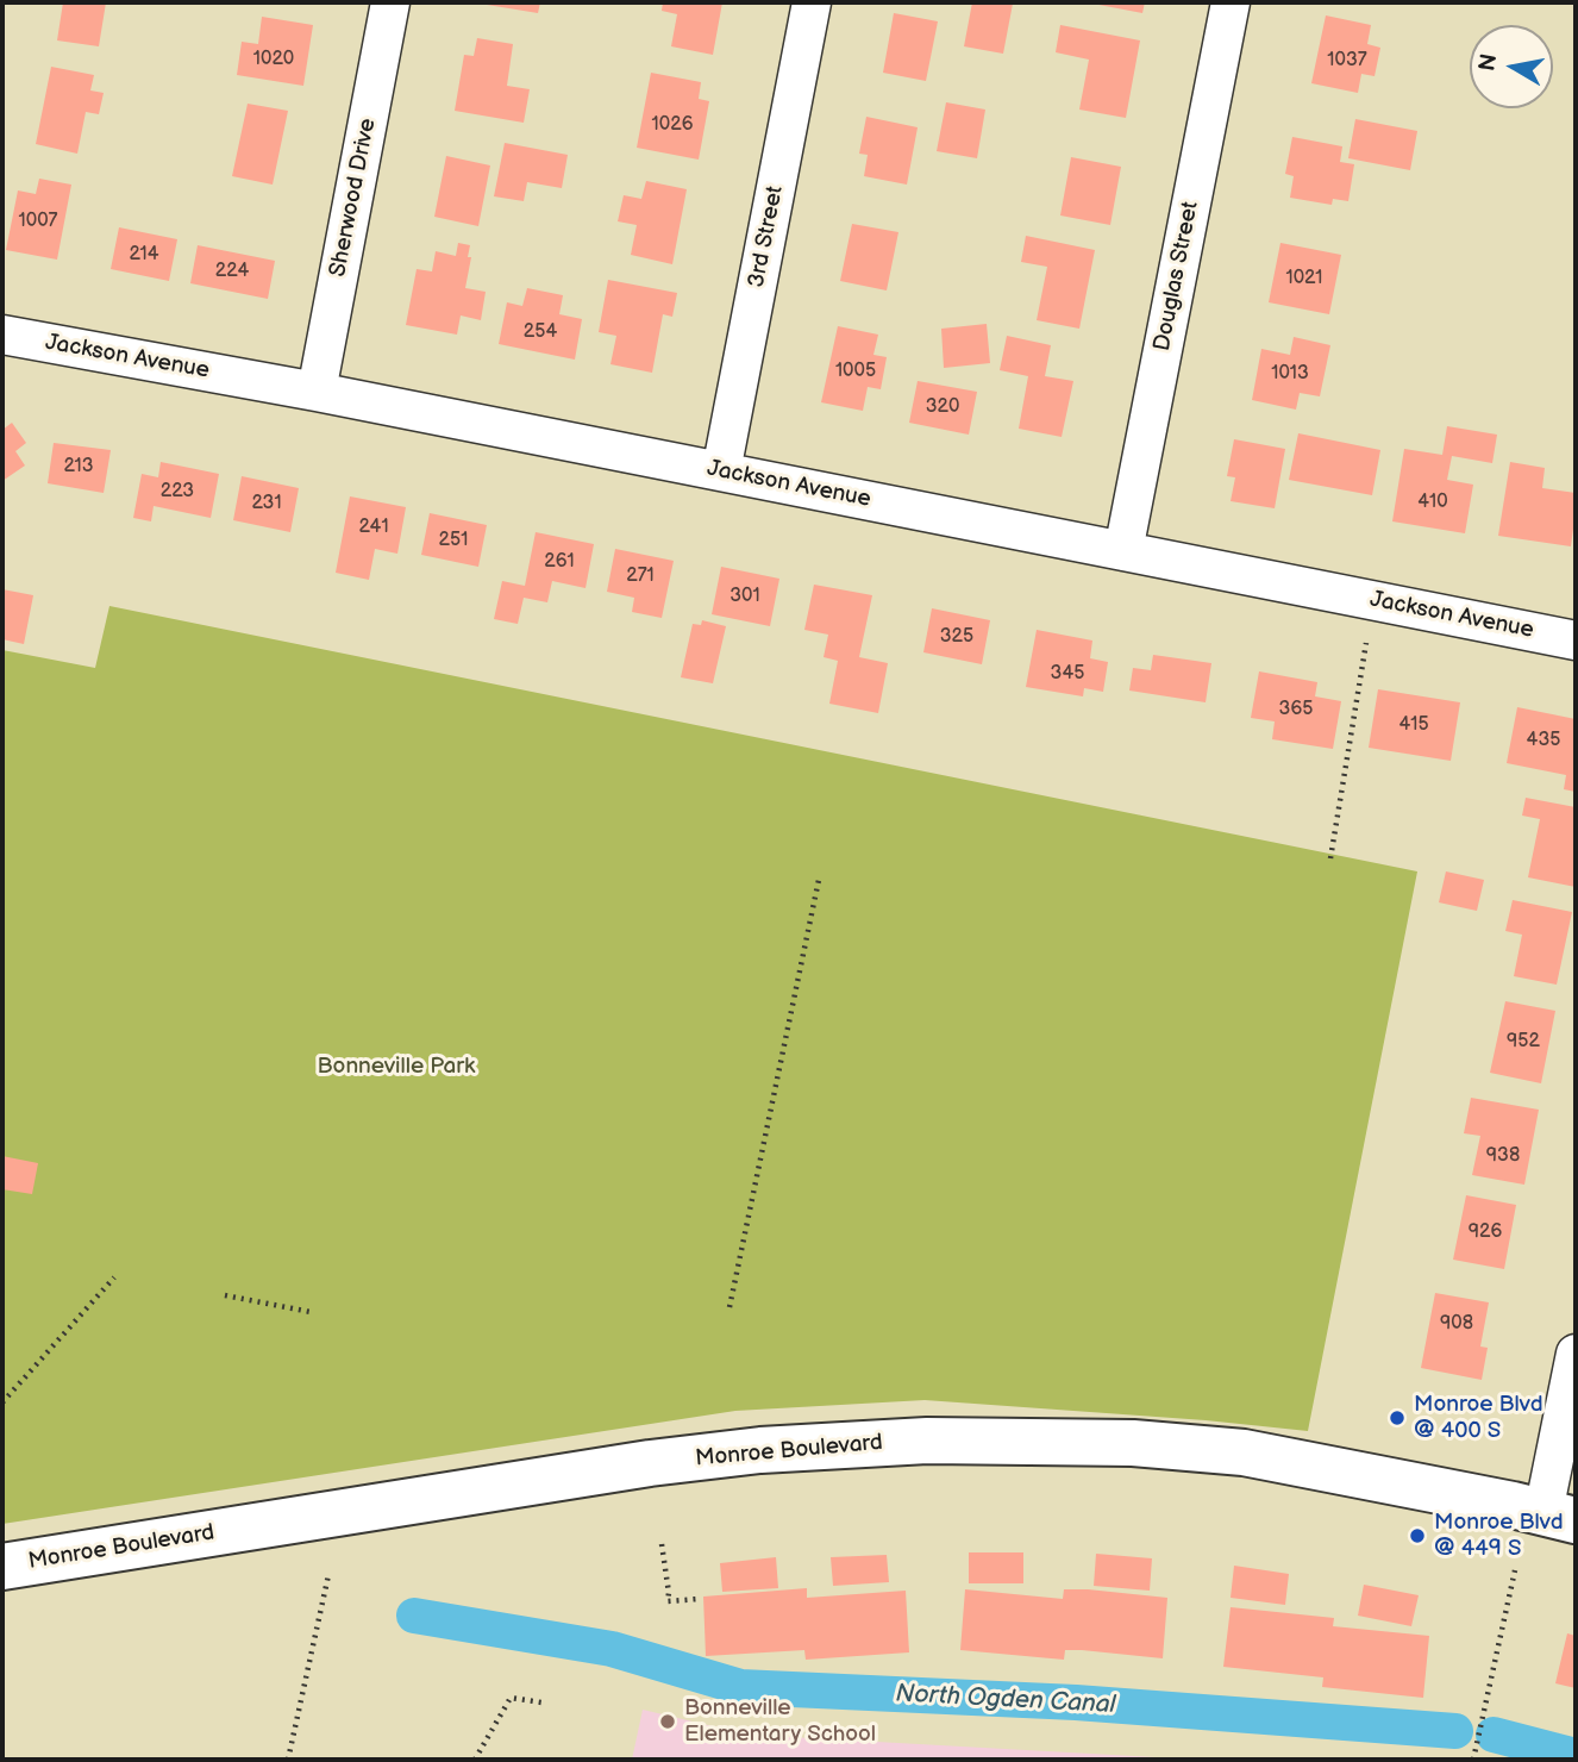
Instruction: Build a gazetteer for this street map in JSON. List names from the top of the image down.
{
  "streets": {
    "main road": ["Monroe Boulevard"],
    "street": [
      "Sherwood Drive",
      "3rd Street",
      "Douglas Street",
      "Jackson Avenue"
    ]
  },
  "crossings": [
    ["Sherwood Drive", "Jackson Avenue"],
    ["3rd Street", "Jackson Avenue"],
    ["Douglas Street", "Jackson Avenue"]
  ],
  "water": ["North Ogden Canal"],
  "parks": ["Bonneville Park"],
  "places": ["Monroe Blvd @ 400 S", "Monroe Blvd @ 449 S", "Bonneville Elementary School"],
  "house_numbers": [
    "1020",
    "1037",
    "1026",
    "1007",
    "214",
    "224",
    "1021",
    "254",
    "1005",
    "1013",
    "320",
    "213",
    "223",
    "410",
    "231",
    "241",
    "251",
    "261",
    "271",
    "301",
    "325",
    "345",
    "365",
    "415",
    "435",
    "952",
    "938",
    "926",
    "908"
  ],
  "north": "left"
}
